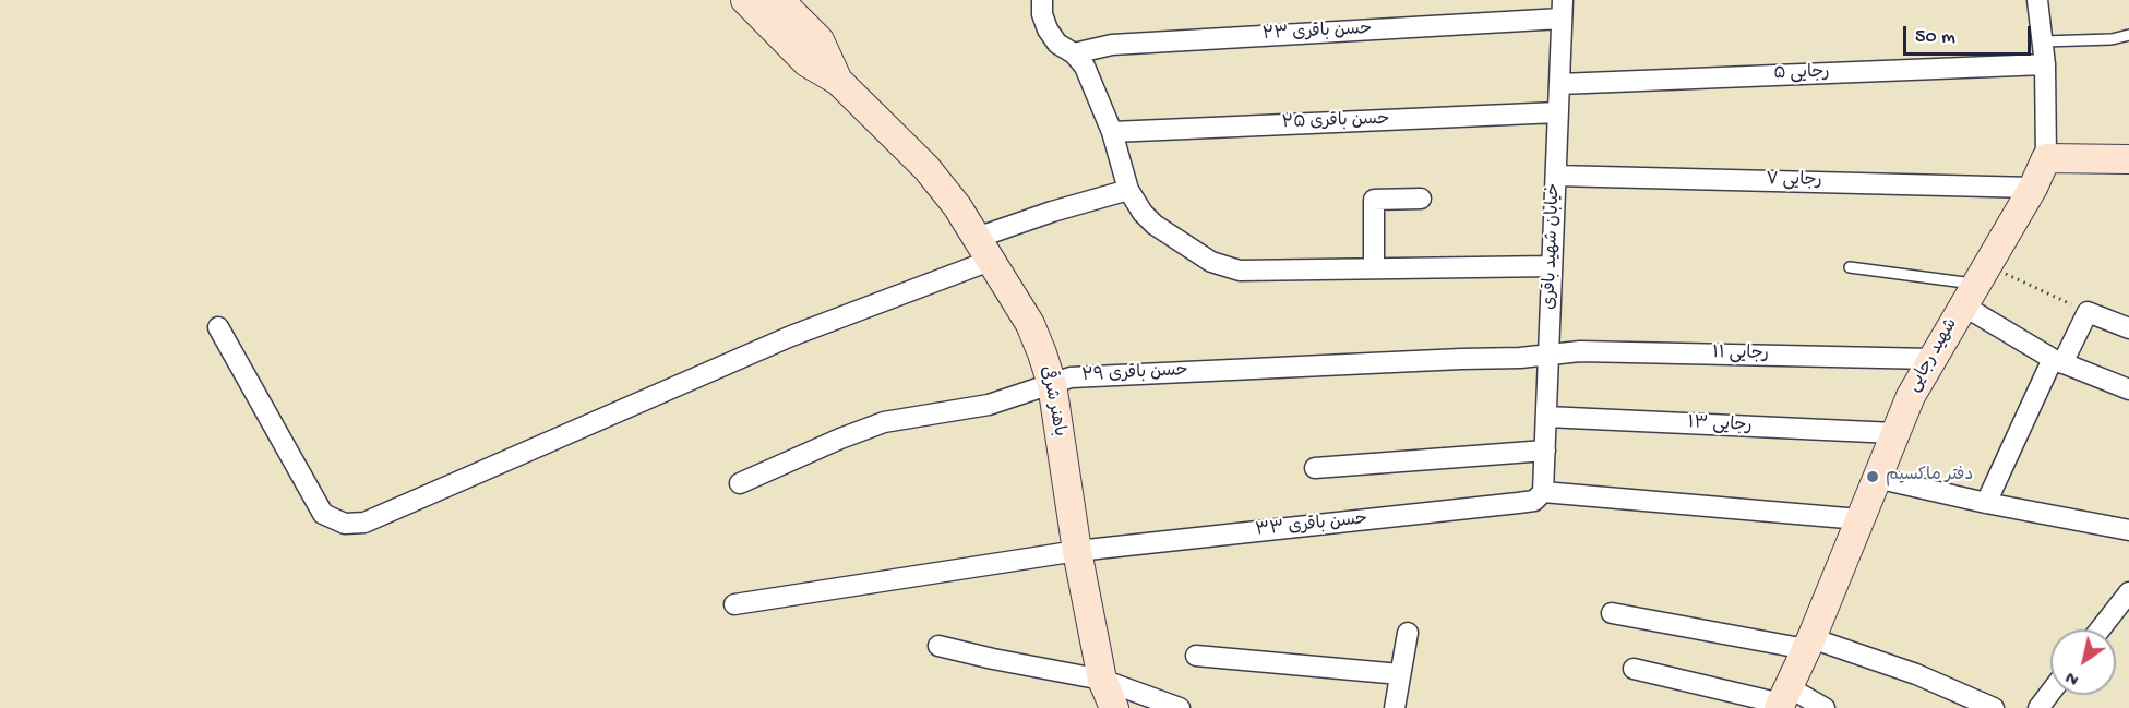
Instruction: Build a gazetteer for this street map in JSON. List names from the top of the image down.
{
  "streets": {
    "street": [
      "حسن باقری ۲۳",
      "رجایی ۵",
      "حسن باقری ۲۵",
      "رجایی ۷",
      "خیابان شهید باقری",
      "رجایی ۱۱",
      "شهید رجایی",
      "حسن باقری ۲۹",
      "باهنر شرقی",
      "رجایی ۱۳",
      "حسن باقری ۳۳"
    ]
  },
  "crossings": [
    ["حسن باقری ۲۳", "خیابان شهید باقری"],
    ["رجایی ۵", "خیابان شهید باقری"],
    ["رجایی ۵", "شهید رجایی"],
    ["حسن باقری ۲۵", "خیابان شهید باقری"],
    ["رجایی ۷", "خیابان شهید باقری"],
    ["رجایی ۷", "شهید رجایی"],
    ["خیابان شهید باقری", "رجایی ۱۱"],
    ["خیابان شهید باقری", "حسن باقری ۲۹"],
    ["خیابان شهید باقری", "رجایی ۱۳"],
    ["خیابان شهید باقری", "حسن باقری ۳۳"],
    ["رجایی ۱۱", "شهید رجایی"],
    ["رجایی ۱۱", "حسن باقری ۲۹"],
    ["شهید رجایی", "رجایی ۱۳"],
    ["حسن باقری ۲۹", "باهنر شرقی"],
    ["باهنر شرقی", "حسن باقری ۳۳"]
  ],
  "places": ["دفتر ماکسیم"],
  "scale_bar": "50 m",
  "north": "bottom left"
}
